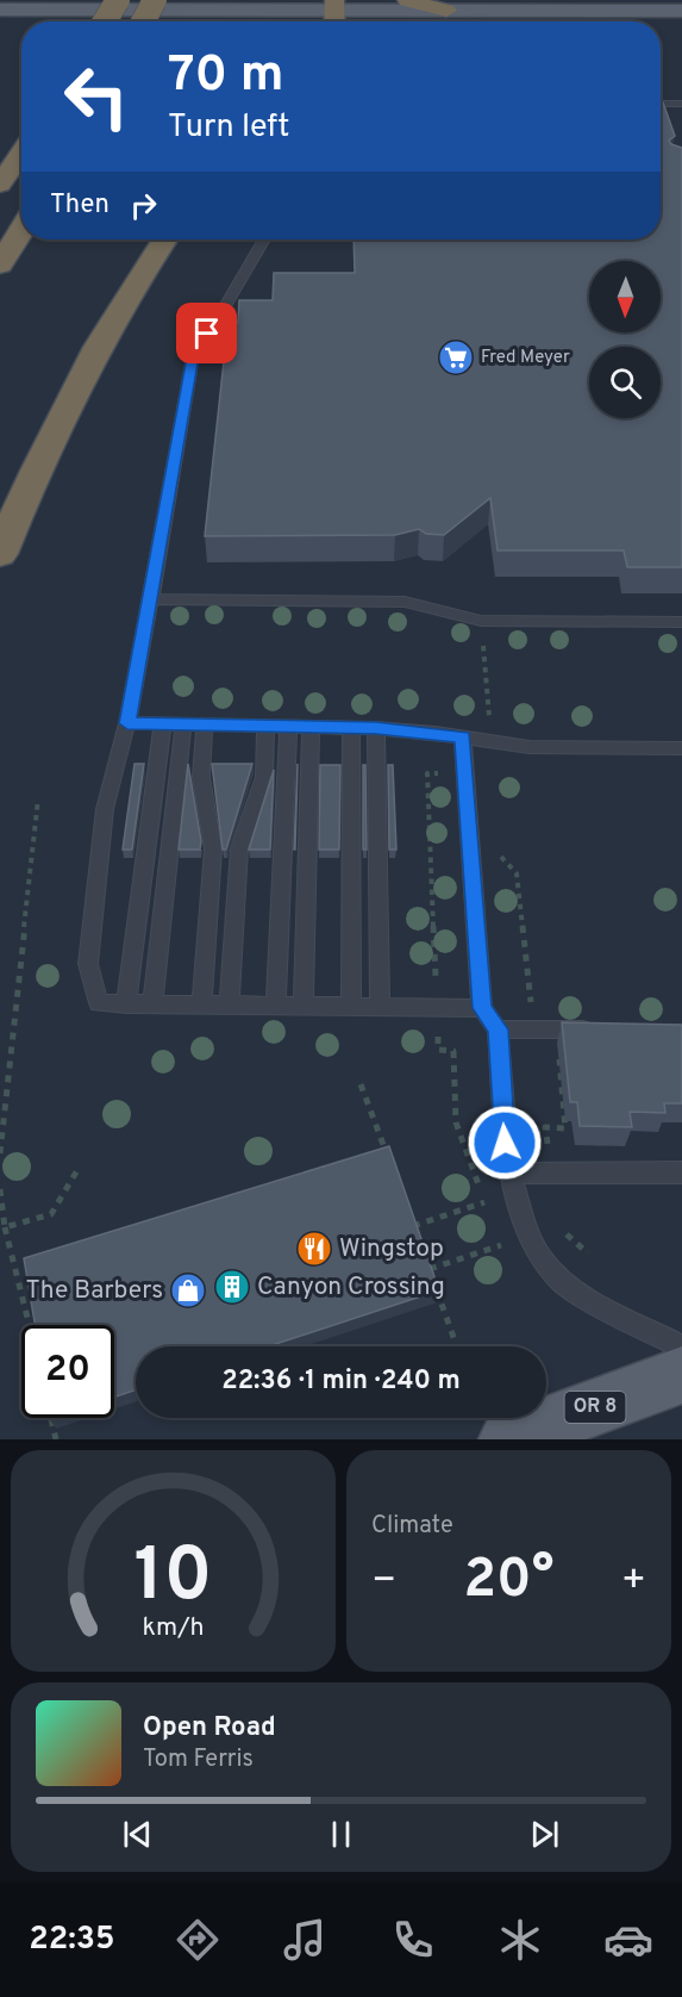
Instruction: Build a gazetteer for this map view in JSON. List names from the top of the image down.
{
  "streets": {
    "main road": ["OR 8"]
  },
  "places": {
    "supermarket": ["Fred Meyer"],
    "restaurant": ["Wingstop"],
    "building": ["Canyon Crossing"],
    "shop": ["The Barbers"]
  },
  "north": "bottom",
  "page": {
    "turn": ["70 m", "Turn left"],
    "then": "Then",
    "limit": "20",
    "trip": "22:36 · 1 min · 240 m",
    "tile": "Climate",
    "heat": ["−", "20°", "+"],
    "song": ["Open Road", "Tom Ferris"],
    "tabs": "22:35",
    "gauge": ["10", "km/h"]
  }
}
